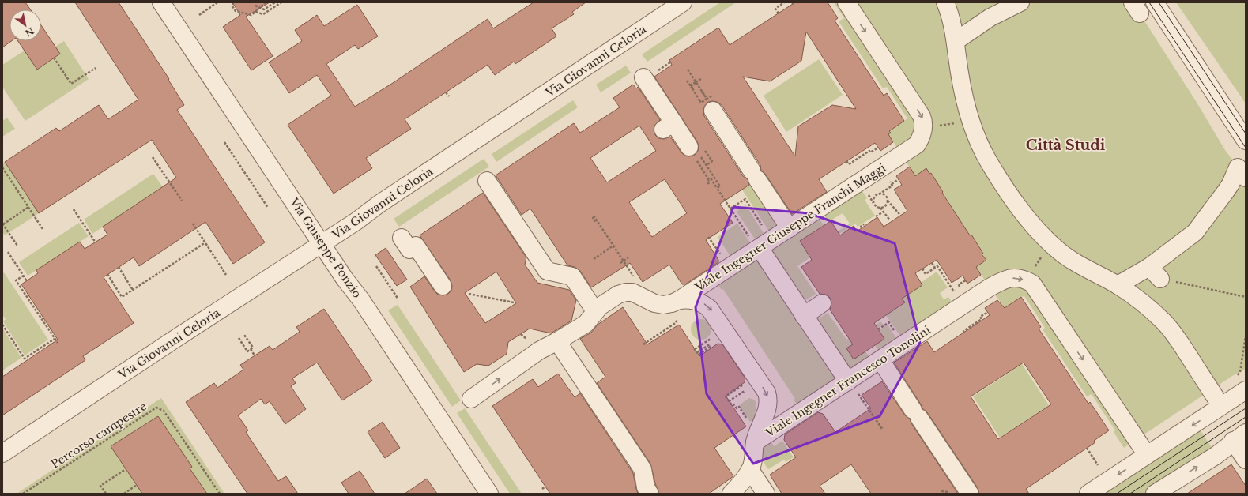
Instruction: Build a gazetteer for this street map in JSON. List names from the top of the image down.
{
  "streets": {
    "street": [
      "Via Giovanni Celoria",
      "Viale Ingegner Giuseppe Franchi Maggi",
      "Via Giuseppe Ponzio",
      "Viale Ingegner Francesco Tonolini"
    ],
    "path": ["Percorso campestre"]
  },
  "crossings": [
    ["Via Giovanni Celoria", "Via Giuseppe Ponzio"]
  ],
  "one_way": ["Viale Ingegner Francesco Tonolini"],
  "districts": ["Città Studi"],
  "north": "bottom right"
}
